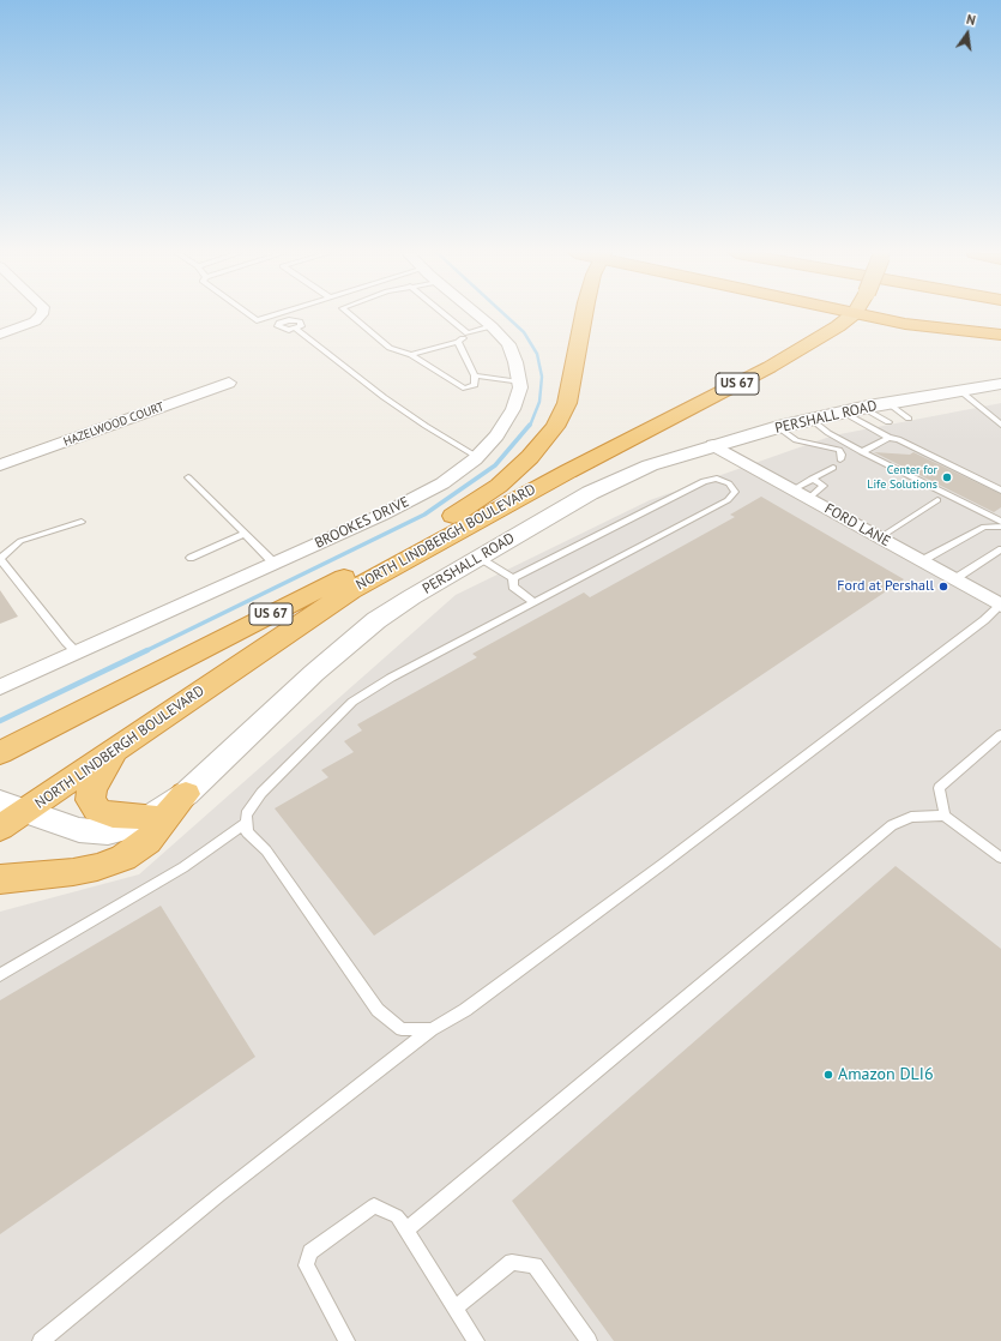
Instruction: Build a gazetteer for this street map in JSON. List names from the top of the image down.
{
  "streets": {
    "highway": ["US 67", "NORTH LINDBERGH BOULEVARD"],
    "street": [
      "PERSHALL ROAD",
      "HAZELWOOD COURT",
      "BROOKES DRIVE",
      "FORD LANE"
    ]
  },
  "crossings": [
    ["PERSHALL ROAD", "FORD LANE"],
    ["PERSHALL ROAD", "NORTH LINDBERGH BOULEVARD"]
  ],
  "places": ["Center for Life Solutions", "Ford at Pershall", "Amazon DLI6"],
  "north": "top"
}
